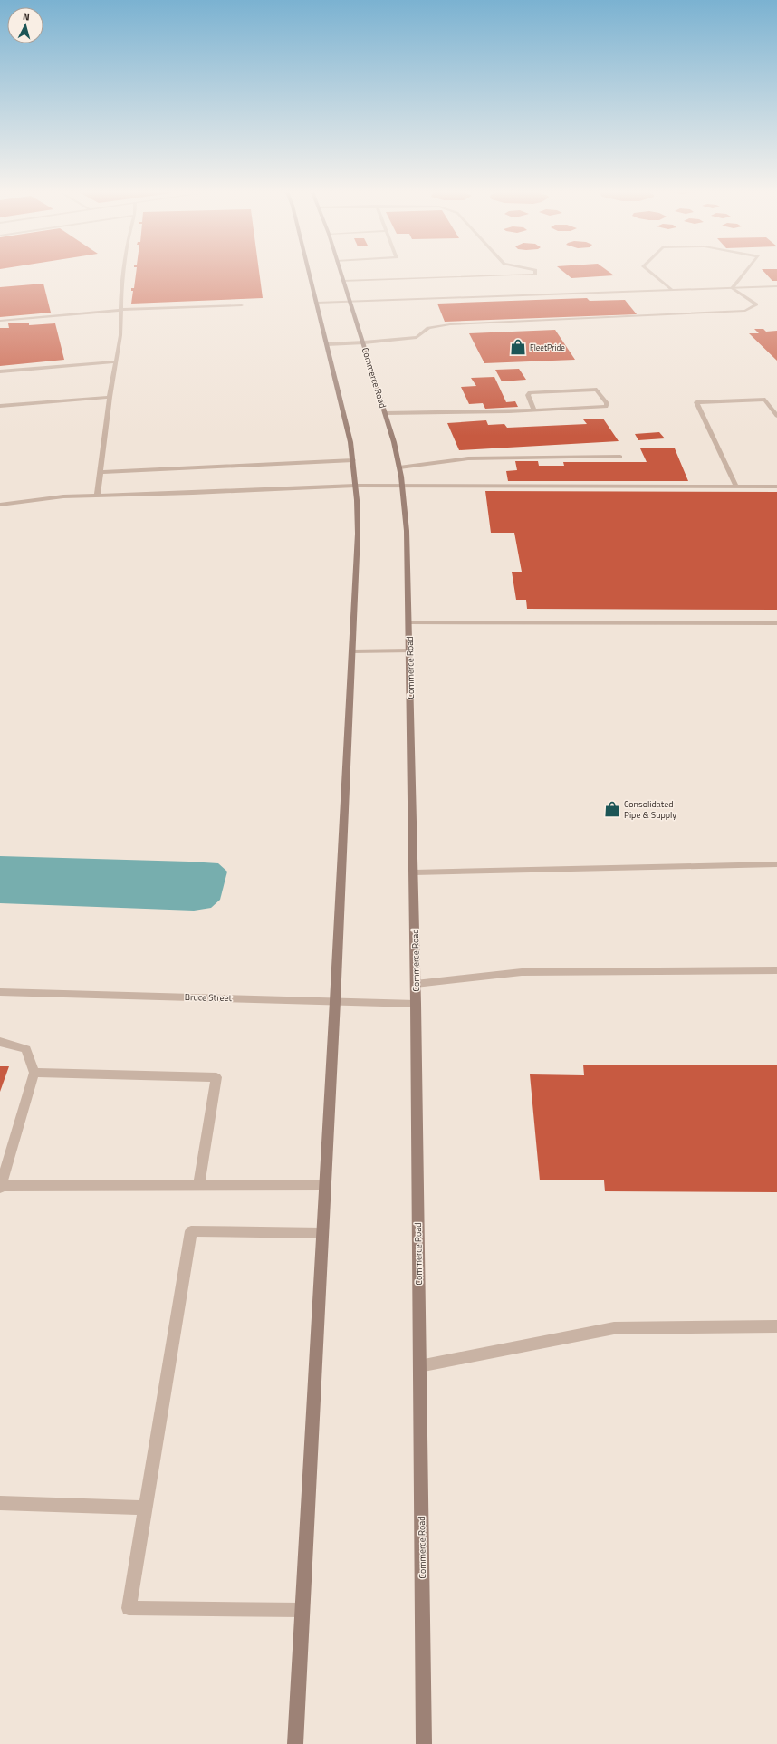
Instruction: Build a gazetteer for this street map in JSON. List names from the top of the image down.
{
  "streets": {
    "main road": ["Commerce Road"],
    "street": ["Bruce Street"]
  },
  "crossings": [
    ["Commerce Road", "Bruce Street"]
  ],
  "places": {
    "shop": ["FleetPride", "Consolidated Pipe & Supply"]
  },
  "north": "top"
}
